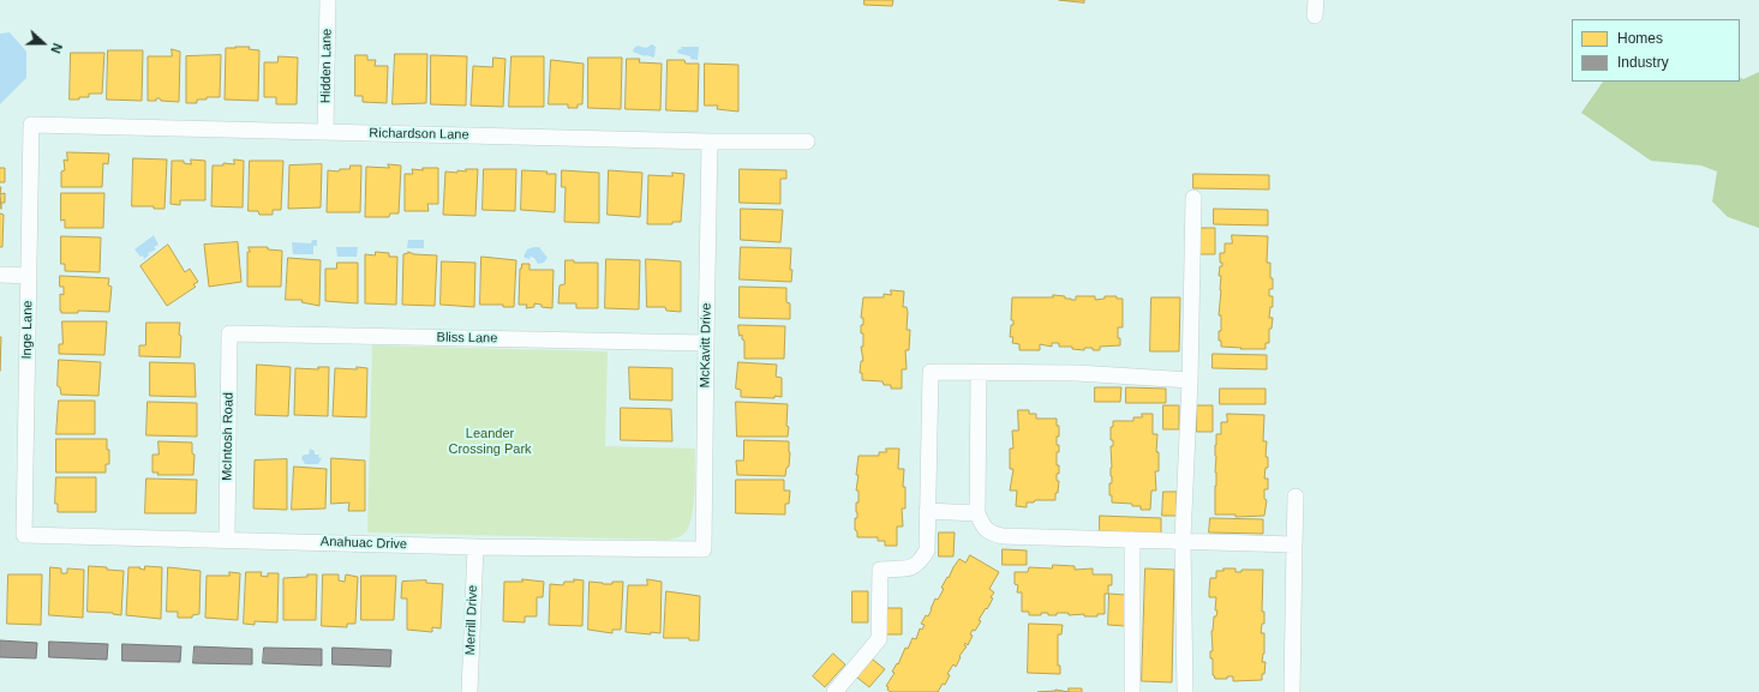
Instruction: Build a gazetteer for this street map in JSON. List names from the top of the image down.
{
  "streets": {
    "street": [
      "Hidden Lane",
      "Richardson Lane",
      "Inge Lane",
      "Bliss Lane",
      "McKavitt Drive",
      "McIntosh Road",
      "Anahuac Drive",
      "Merrill Drive"
    ]
  },
  "crossings": [
    ["Hidden Lane", "Richardson Lane"],
    ["Richardson Lane", "Inge Lane"],
    ["Richardson Lane", "McKavitt Drive"],
    ["Inge Lane", "Anahuac Drive"],
    ["Bliss Lane", "McKavitt Drive"],
    ["Bliss Lane", "McIntosh Road"],
    ["McKavitt Drive", "Anahuac Drive"],
    ["McIntosh Road", "Anahuac Drive"],
    ["Anahuac Drive", "Merrill Drive"]
  ],
  "parks": ["Leander Crossing Park"],
  "legend": ["Homes", "Industry"],
  "north": "right"
}
